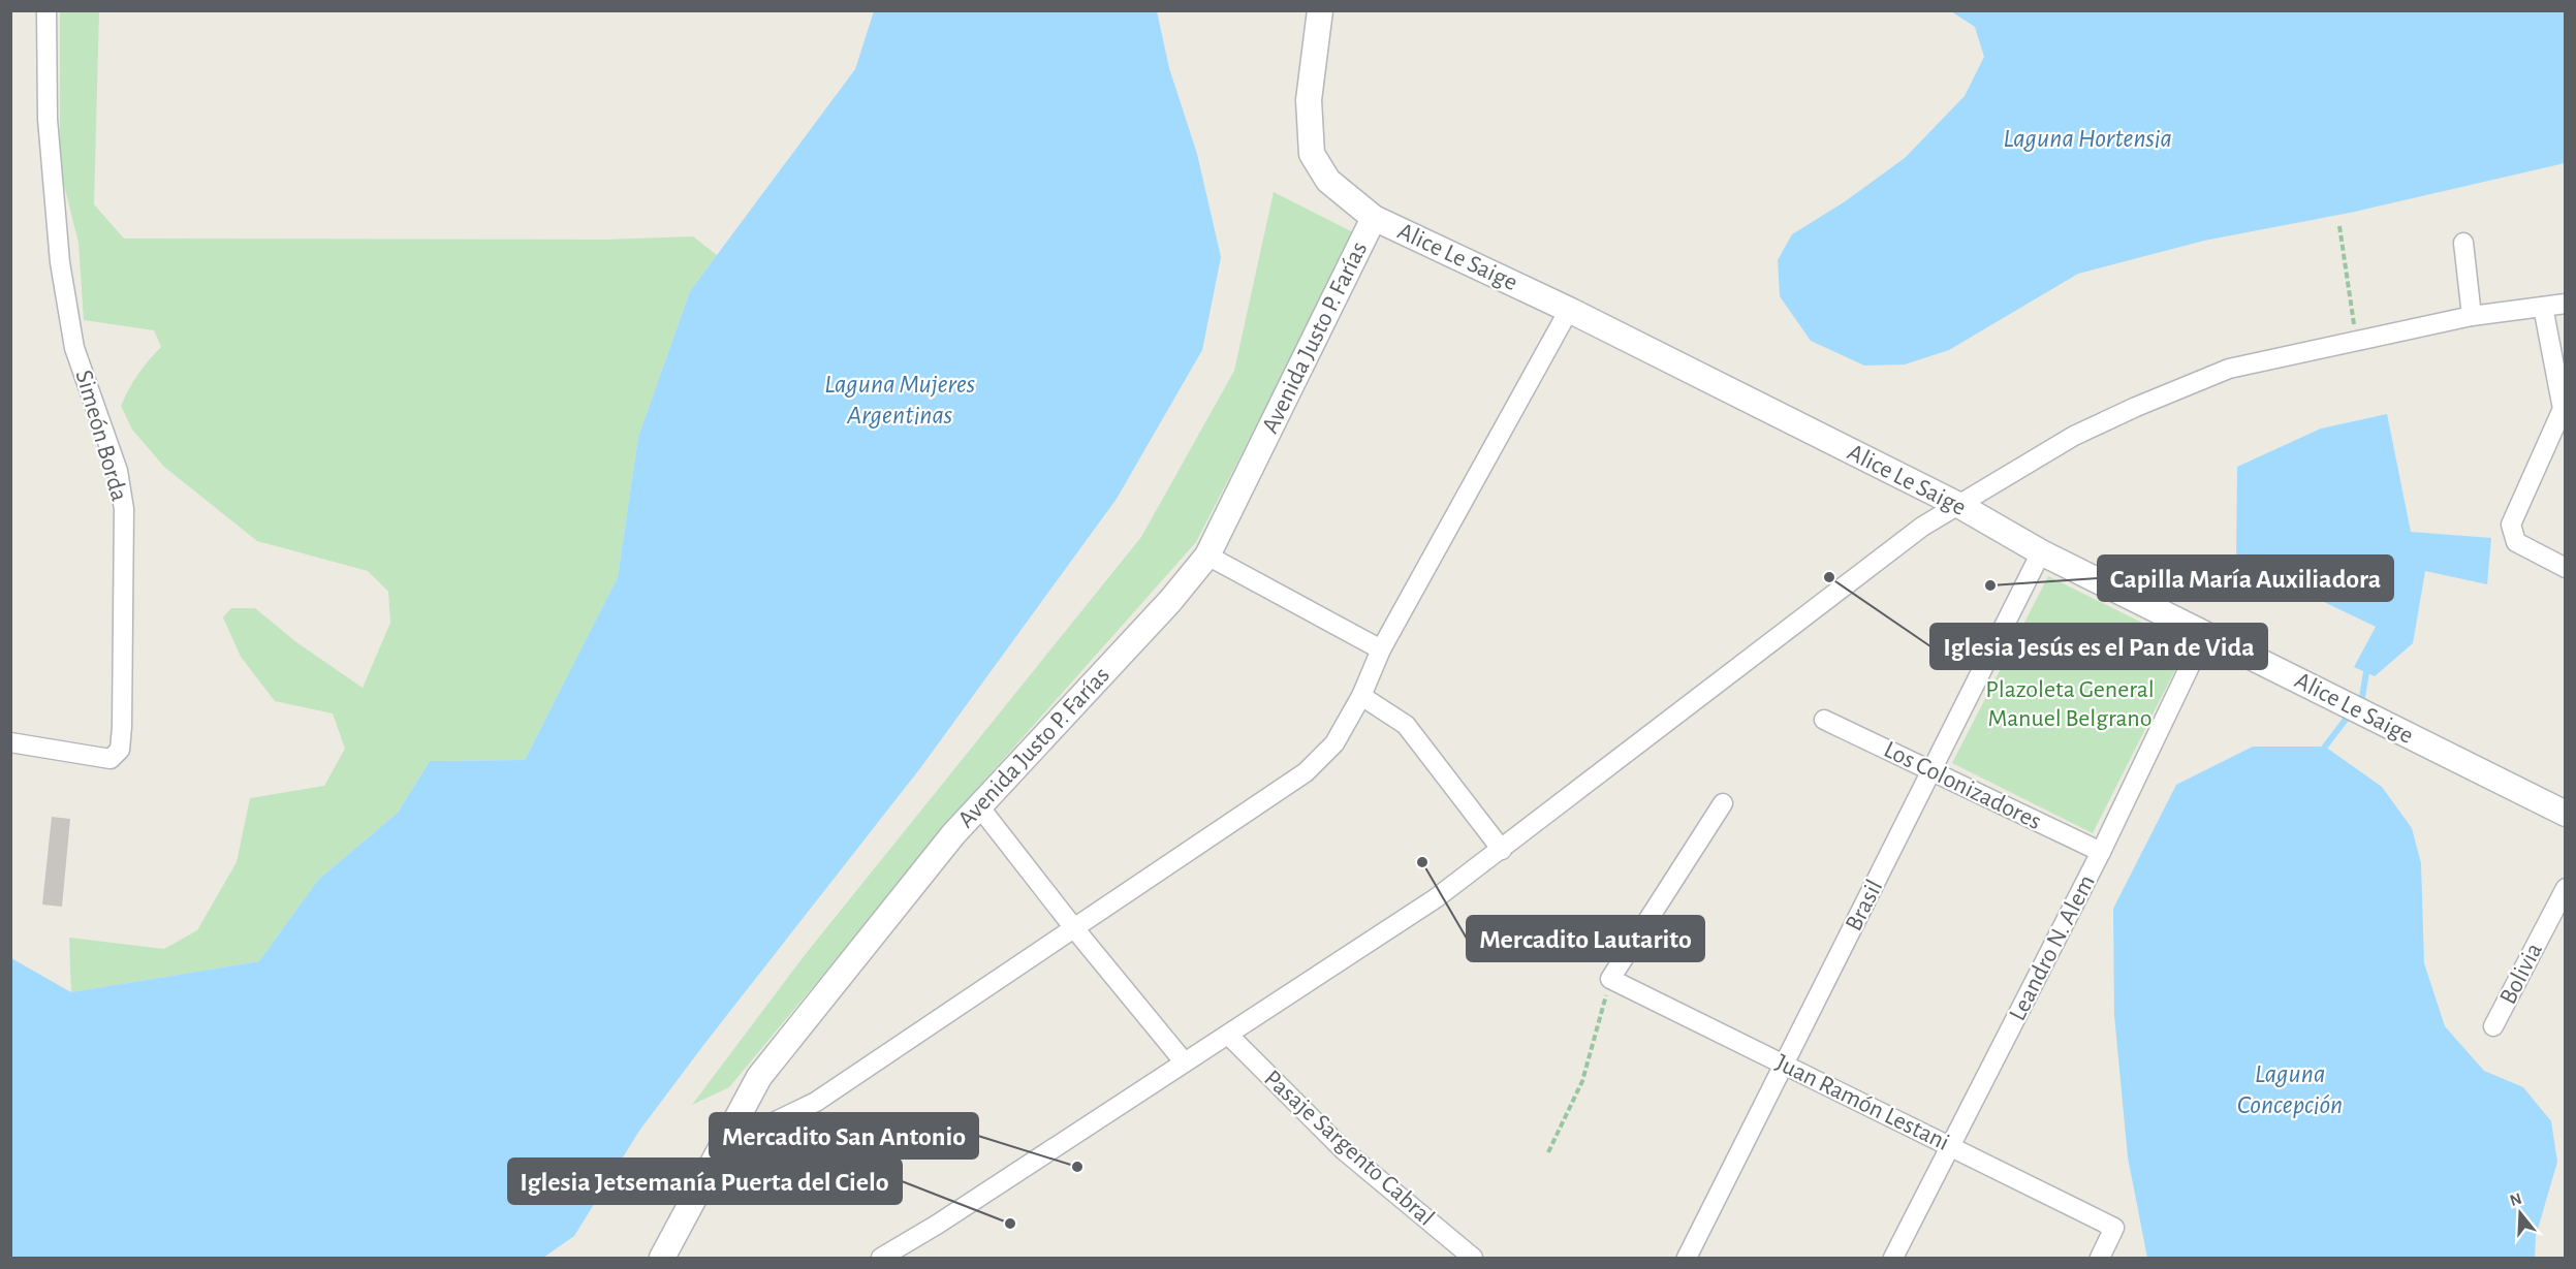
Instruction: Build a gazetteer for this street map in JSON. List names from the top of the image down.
{
  "streets": {
    "street": [
      "Alice Le Saige",
      "Avenida Justo P. Farías",
      "Simeón Borda",
      "Los Colonizadores",
      "Brasil",
      "Leandro N. Alem",
      "Bolivia",
      "Juan Ramón Lestani",
      "Pasaje Sargento Cabral"
    ]
  },
  "crossings": [
    ["Alice Le Saige", "Avenida Justo P. Farías"],
    ["Alice Le Saige", "Brasil"],
    ["Alice Le Saige", "Leandro N. Alem"],
    ["Los Colonizadores", "Brasil"],
    ["Los Colonizadores", "Leandro N. Alem"],
    ["Brasil", "Juan Ramón Lestani"],
    ["Leandro N. Alem", "Juan Ramón Lestani"]
  ],
  "water": ["Laguna Hortensia", "Laguna Mujeres Argentinas", "Laguna Concepción"],
  "parks": ["Plazoleta General Manuel Belgrano"],
  "places": [
    "Iglesia Jesús es el Pan de Vida",
    "Capilla María Auxiliadora",
    "Mercadito Lautarito",
    "Mercadito San Antonio",
    "Iglesia Jetsemanía Puerta del Cielo"
  ],
  "north": "top"
}
